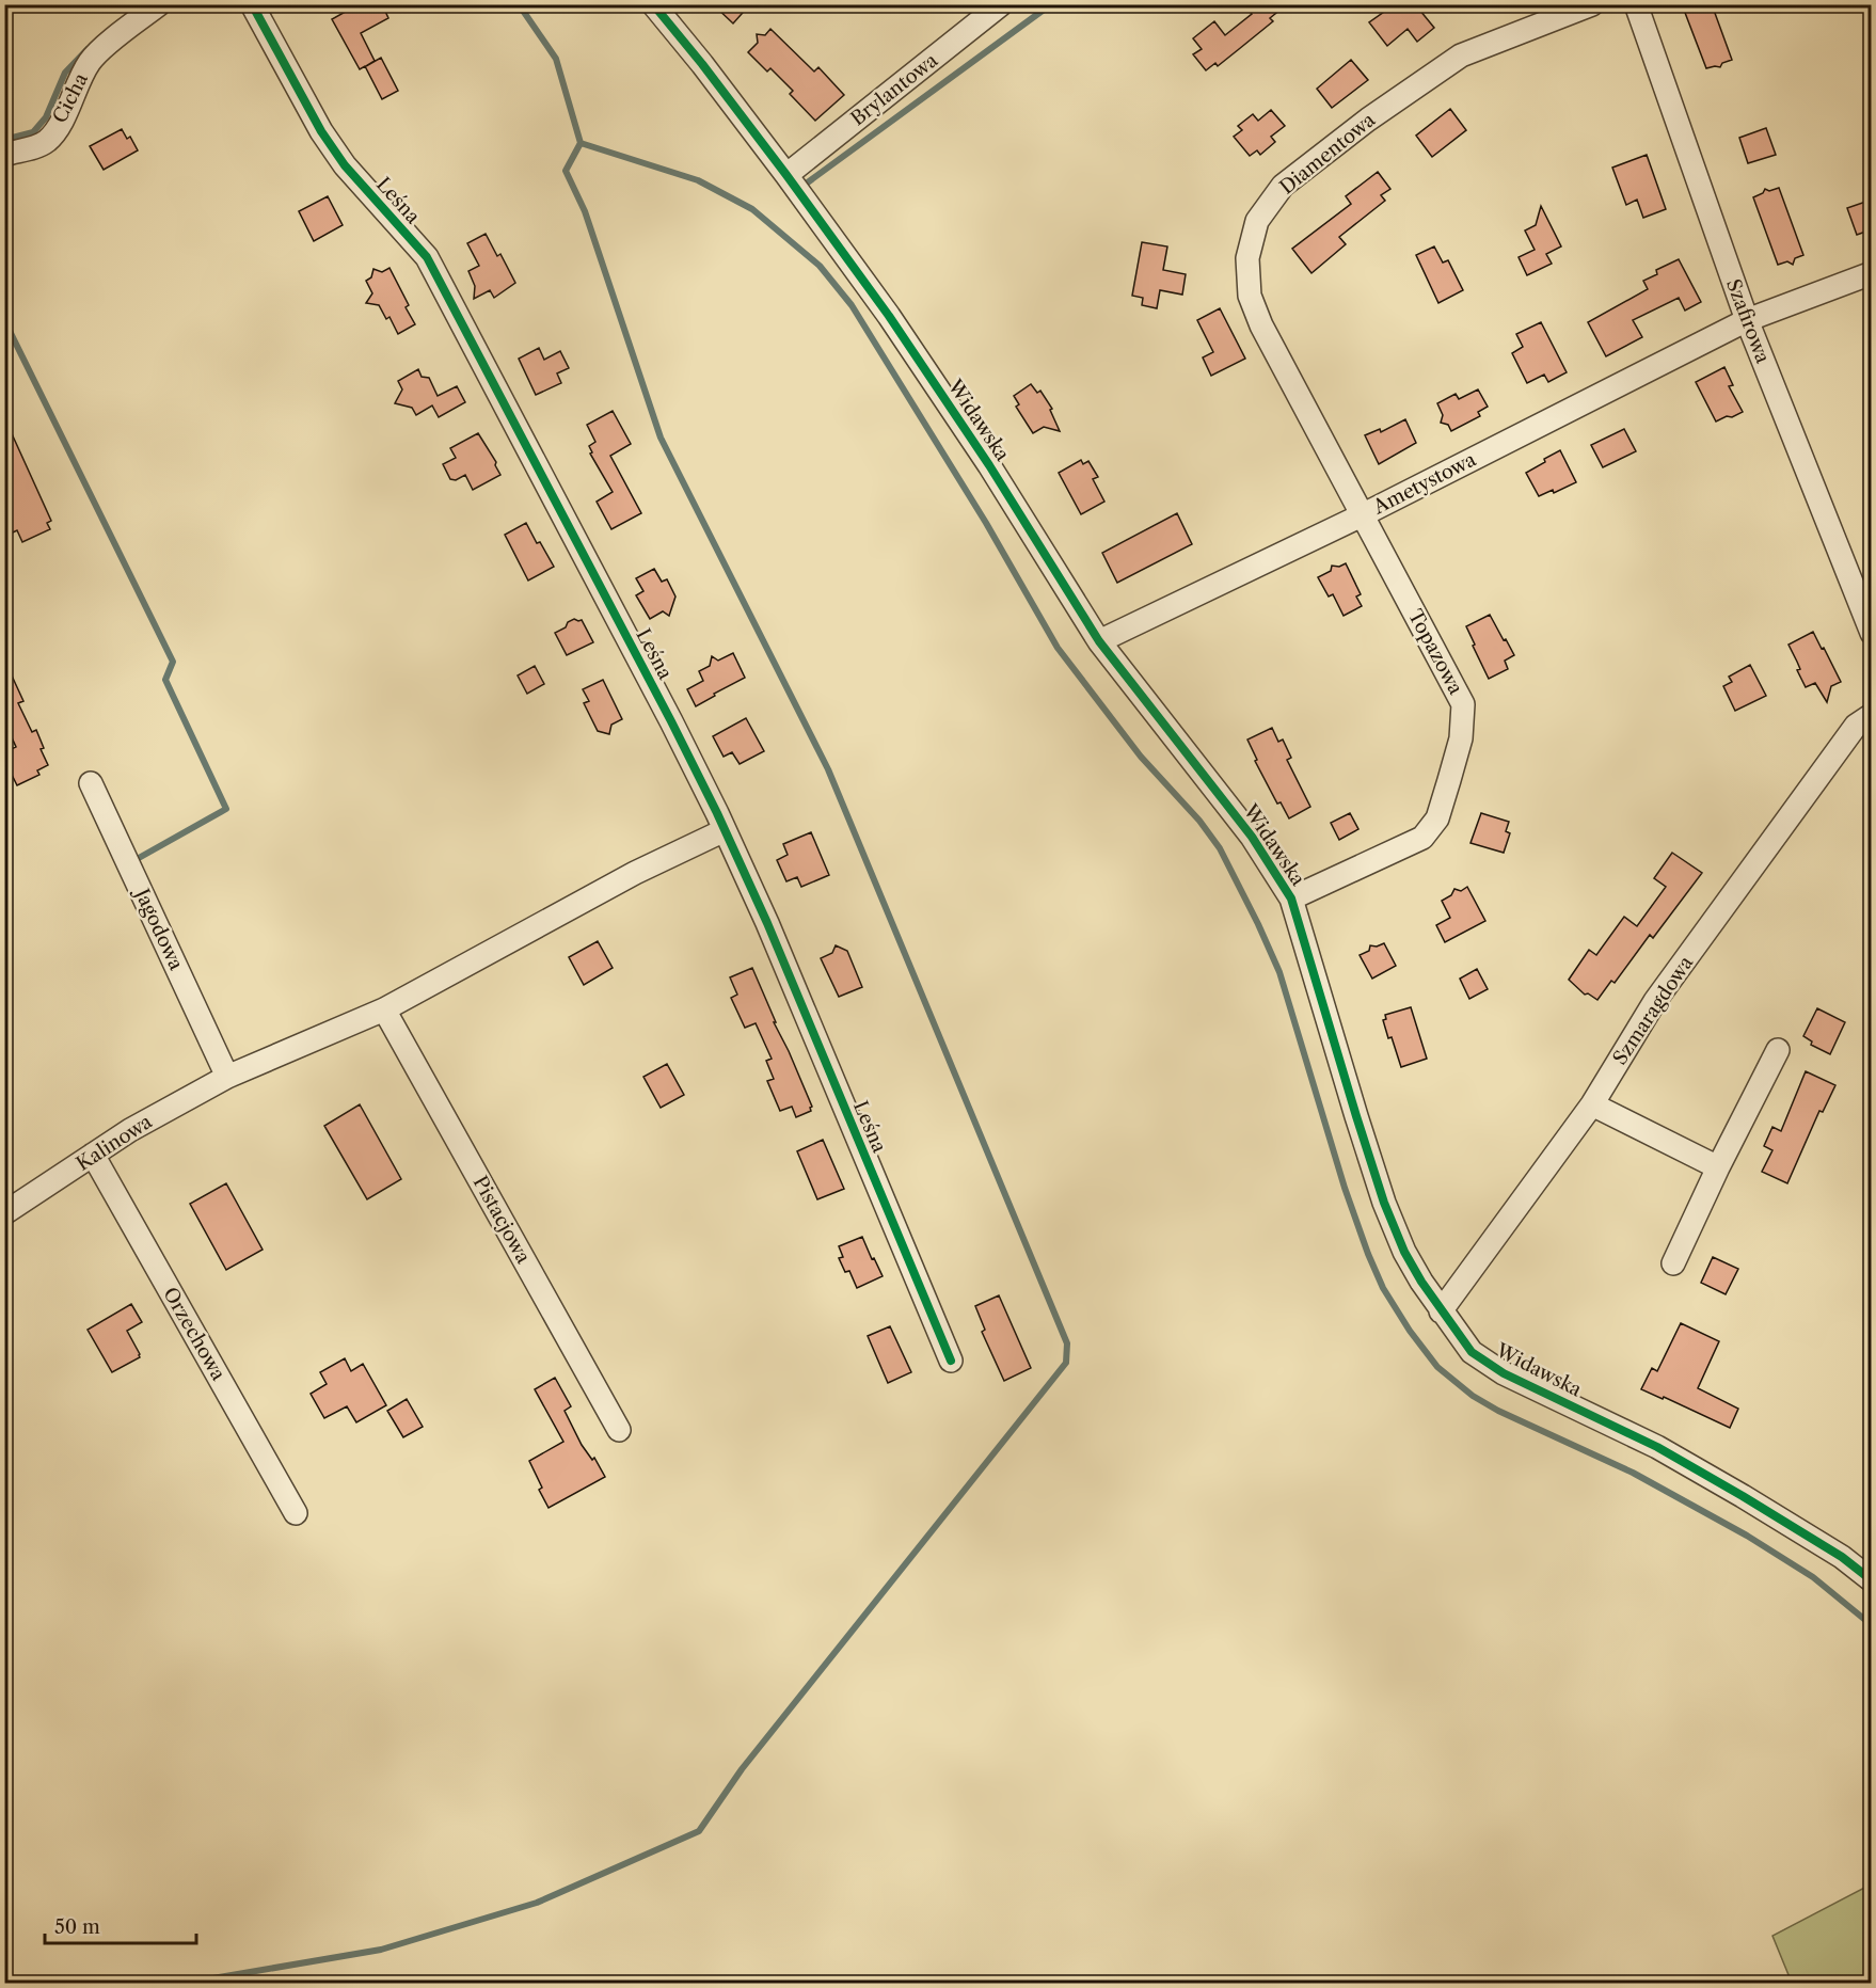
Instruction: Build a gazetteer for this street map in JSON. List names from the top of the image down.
{
  "streets": {
    "street": [
      "Brylantowa",
      "Cicha",
      "Diamentowa",
      "Leśna",
      "Szafirowa",
      "Widawska",
      "Ametystowa",
      "Topazowa",
      "Jagodowa",
      "Szmaragdowa",
      "Kalinowa",
      "Pistacjowa",
      "Orzechowa"
    ]
  },
  "crossings": [
    ["Brylantowa", "Widawska"],
    ["Diamentowa", "Ametystowa"],
    ["Diamentowa", "Topazowa"],
    ["Leśna", "Kalinowa"],
    ["Szafirowa", "Ametystowa"],
    ["Widawska", "Ametystowa"],
    ["Widawska", "Topazowa"],
    ["Widawska", "Szmaragdowa"],
    ["Ametystowa", "Topazowa"],
    ["Jagodowa", "Kalinowa"],
    ["Kalinowa", "Pistacjowa"],
    ["Kalinowa", "Orzechowa"]
  ],
  "scale_bar": "50 m"
}
